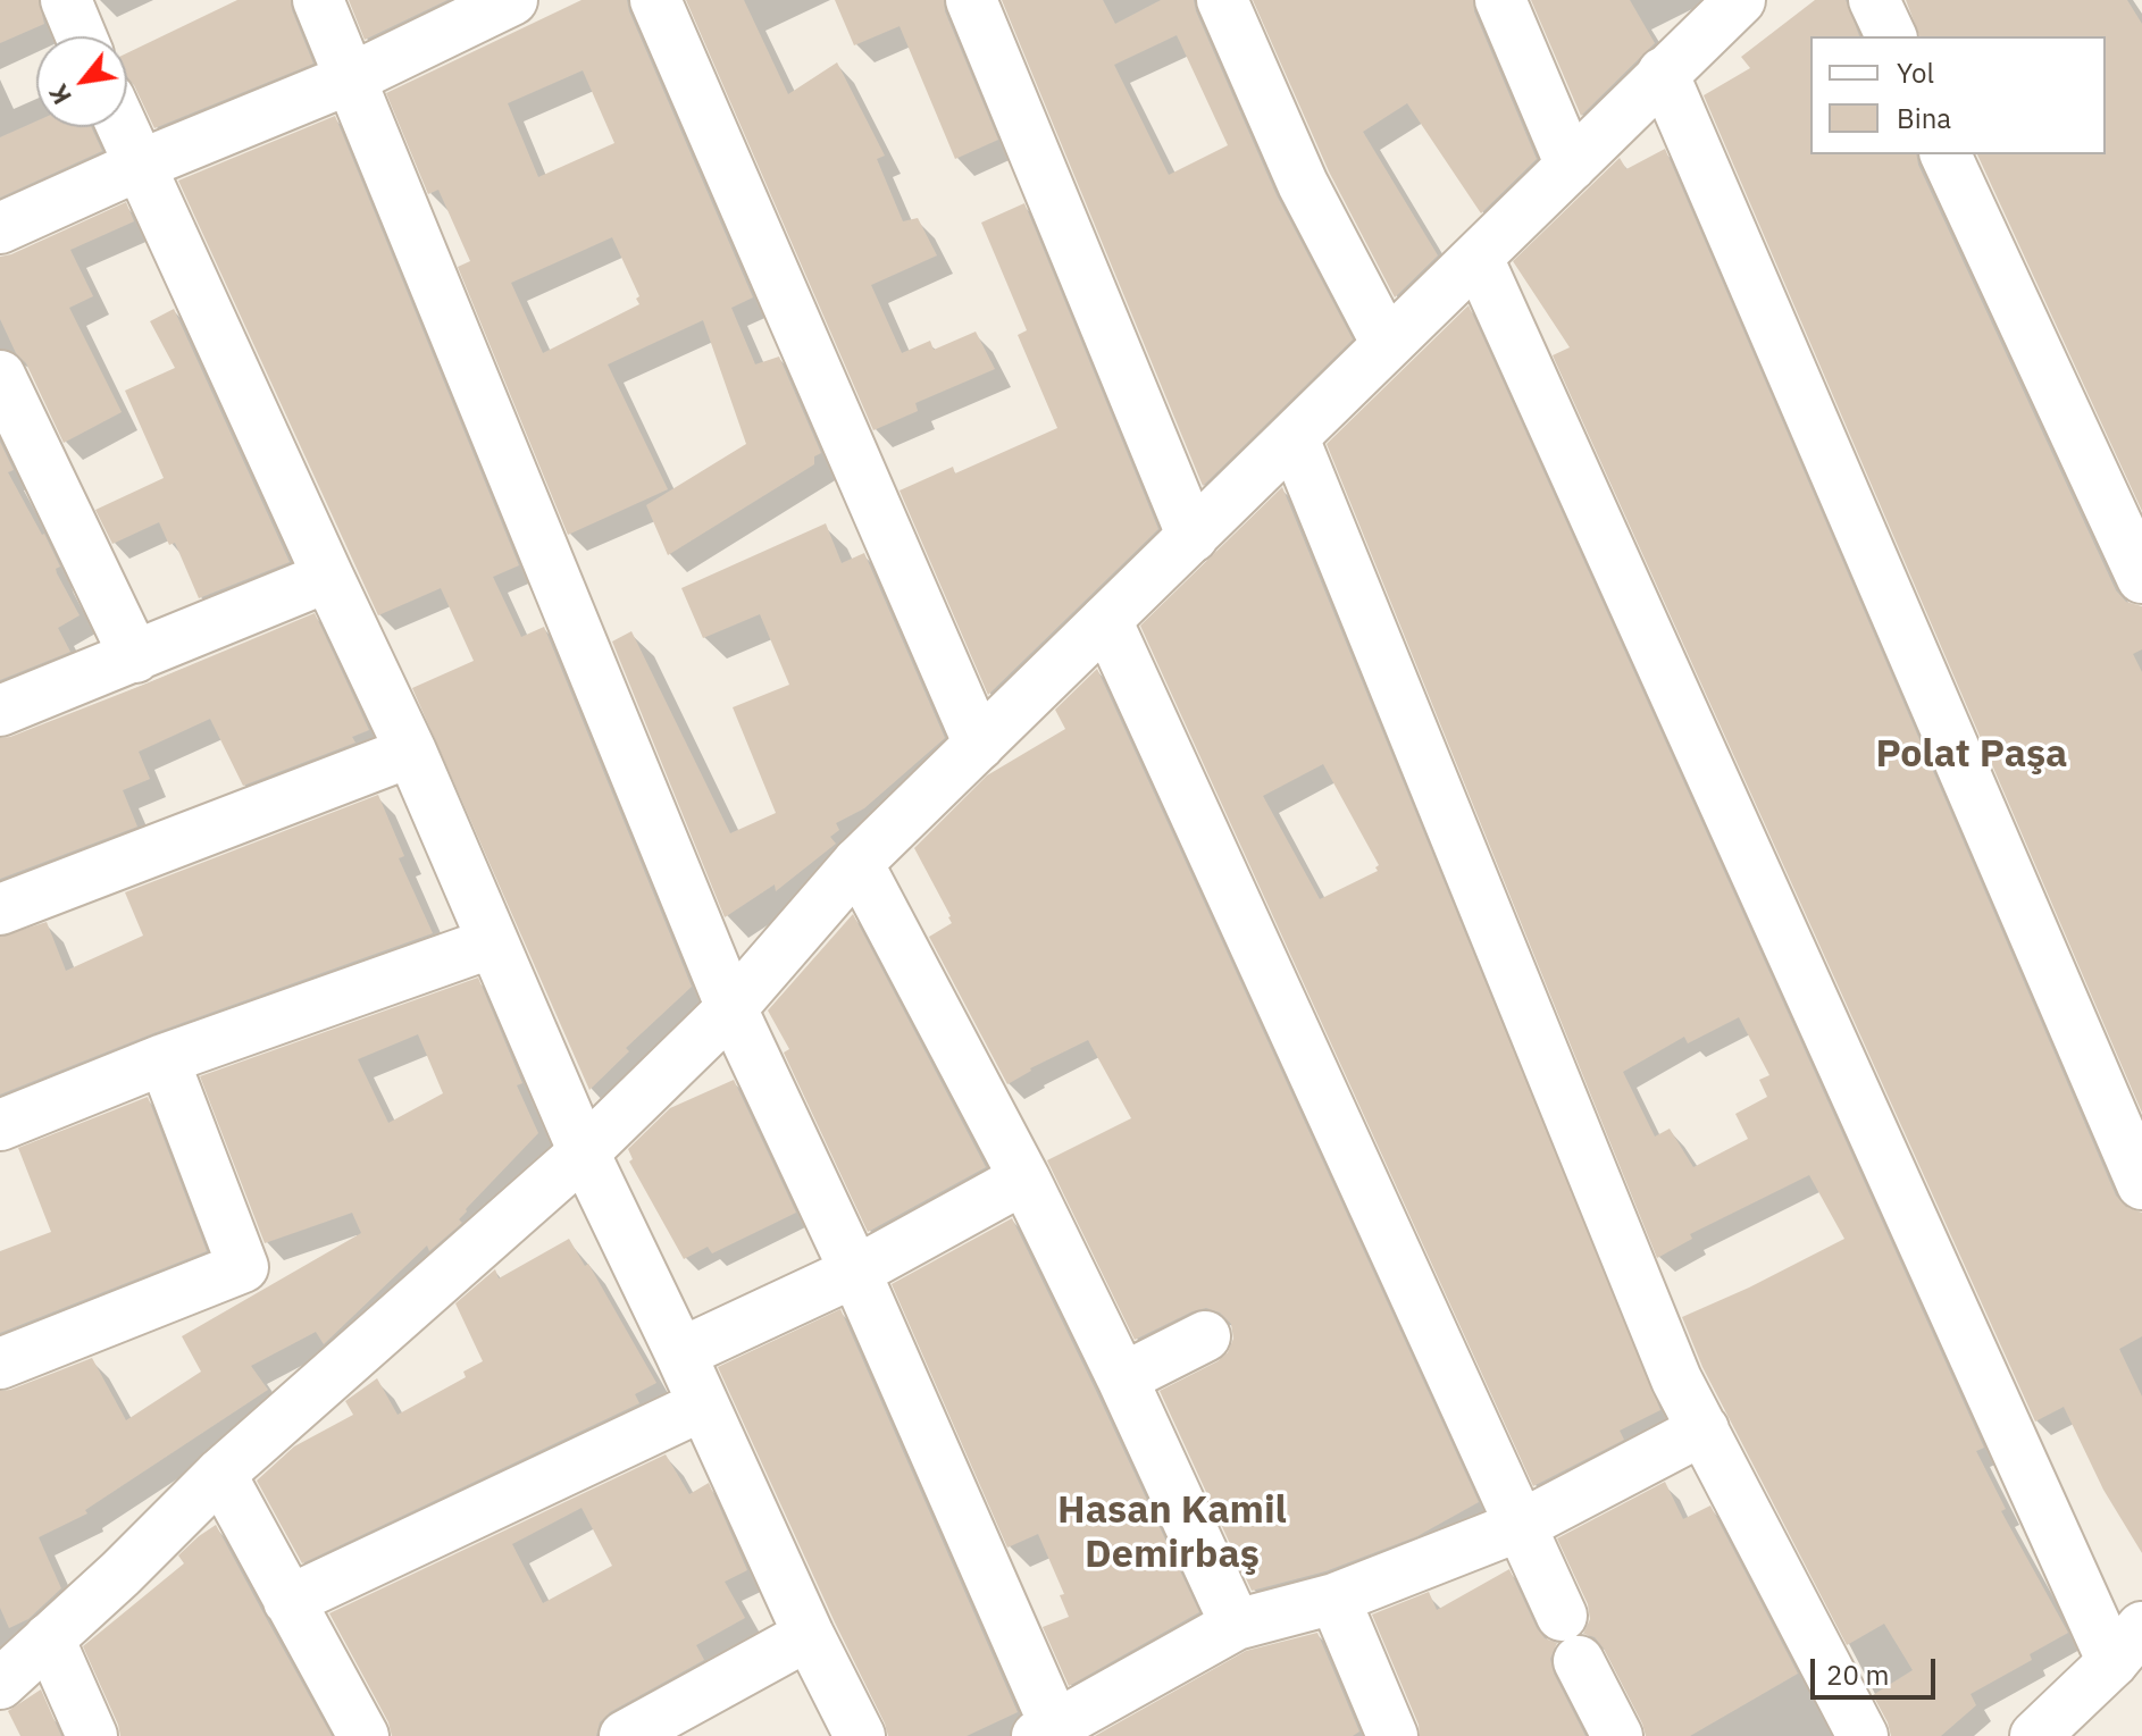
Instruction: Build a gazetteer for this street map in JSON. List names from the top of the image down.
{
  "districts": ["Polat Paşa", "Hasan Kamil Demirbaş"],
  "legend": ["Yol", "Bina"],
  "scale_bar": "20 m",
  "north": "bottom left"
}
